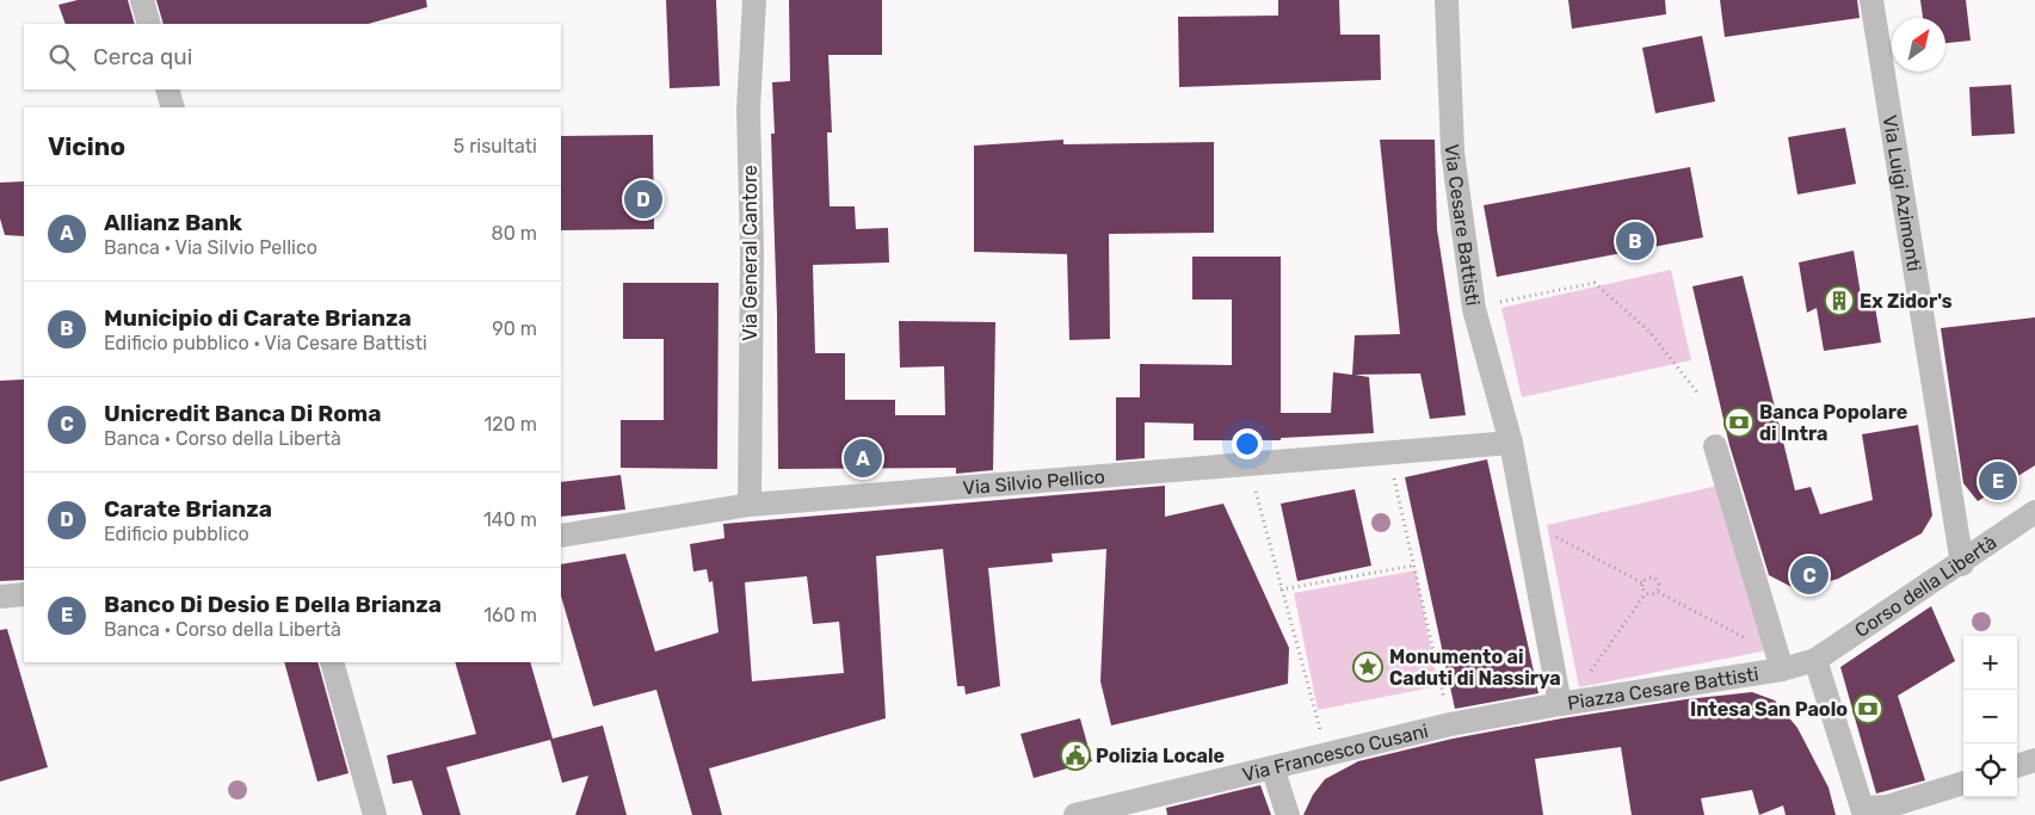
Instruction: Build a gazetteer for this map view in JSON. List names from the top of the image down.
{
  "streets": {
    "street": [
      "Via Luigi Azimonti",
      "Via Cesare Battisti",
      "Via General Cantore",
      "Via Silvio Pellico",
      "Corso della Libertà",
      "Piazza Cesare Battisti",
      "Via Francesco Cusani"
    ]
  },
  "crossings": [
    ["Via Luigi Azimonti", "Corso della Libertà"],
    ["Via Cesare Battisti", "Via Silvio Pellico"],
    ["Via Cesare Battisti", "Piazza Cesare Battisti"],
    ["Via General Cantore", "Via Silvio Pellico"],
    ["Via Silvio Pellico", "Piazza Cesare Battisti"],
    ["Corso della Libertà", "Piazza Cesare Battisti"],
    ["Piazza Cesare Battisti", "Via Francesco Cusani"]
  ],
  "places": {
    "building": ["Ex Zidor's"],
    "bank": ["Banca Popolare di Intra", "Intesa San Paolo"],
    "place": ["Monumento ai Caduti di Nassirya"],
    "public building": ["Polizia Locale"]
  },
  "north": "top right",
  "page": {
    "search": "Cerca qui",
    "heading": ["Vicino", "5 risultati"],
    "pins": [
      "D",
      "B",
      "A",
      "E",
      "C"
    ],
    "list": [
      {
        "mark": "A",
        "name": "Allianz Bank",
        "note": "Banca · Via Silvio Pellico",
        "value": "80 m"
      },
      {
        "mark": "B",
        "name": "Municipio di Carate Brianza",
        "note": "Edificio pubblico · Via Cesare Battisti",
        "value": "90 m"
      },
      {
        "mark": "C",
        "name": "Unicredit Banca Di Roma",
        "note": "Banca · Corso della Libertà",
        "value": "120 m"
      },
      {
        "mark": "D",
        "name": "Carate Brianza",
        "note": "Edificio pubblico",
        "value": "140 m"
      },
      {
        "mark": "E",
        "name": "Banco Di Desio E Della Brianza",
        "note": "Banca · Corso della Libertà",
        "value": "160 m"
      }
    ],
    "map_buttons": ["+", "−"]
  }
}
